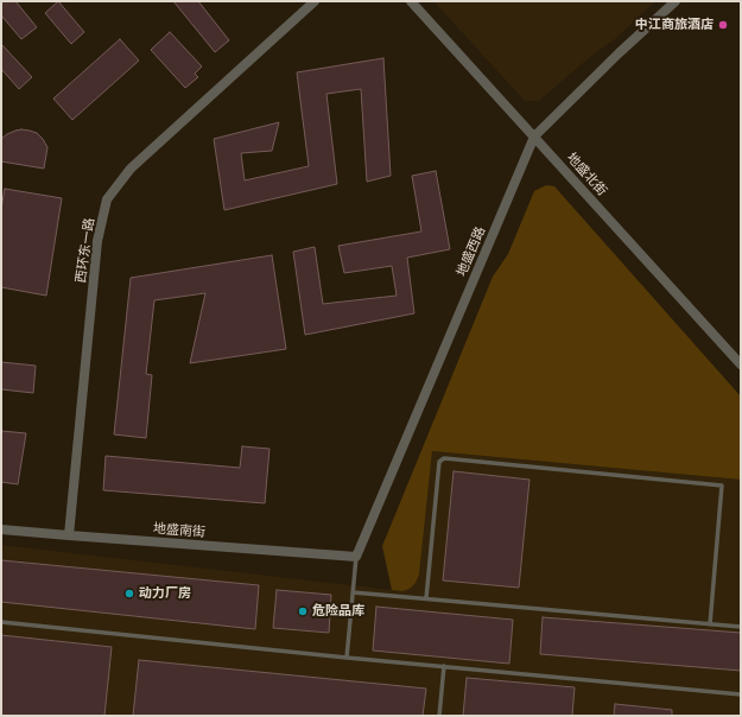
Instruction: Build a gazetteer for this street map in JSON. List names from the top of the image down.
{
  "streets": {
    "street": [
      "地盛北街",
      "西环东一路",
      "地盛西路",
      "地盛南街"
    ]
  },
  "crossings": [
    ["地盛北街", "地盛西路"],
    ["西环东一路", "地盛南街"],
    ["地盛西路", "地盛南街"]
  ],
  "places": ["中江商旅酒店", "动力厂房", "危险品库"]
}
